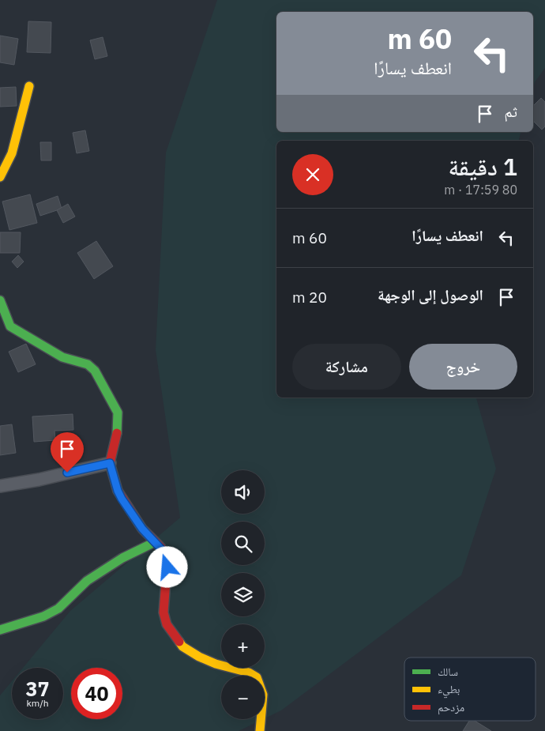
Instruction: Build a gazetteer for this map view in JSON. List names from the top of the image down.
{
  "legend": ["سالك", "بطيء", "مزدحم"],
  "page": {
    "turn": ["60 m", "انعطف يسارًا"],
    "then": "ثم",
    "heading": ["1 دقيقة", "80 m · 17:59"],
    "list": [
      {
        "name": "انعطف يسارًا",
        "value": "60 m"
      },
      {
        "name": "الوصول إلى الوجهة",
        "value": "20 m"
      }
    ],
    "buttons": ["خروج", "مشاركة"],
    "map_buttons": ["+", "−"],
    "speed": "37 km/h",
    "limit": "40"
  }
}
